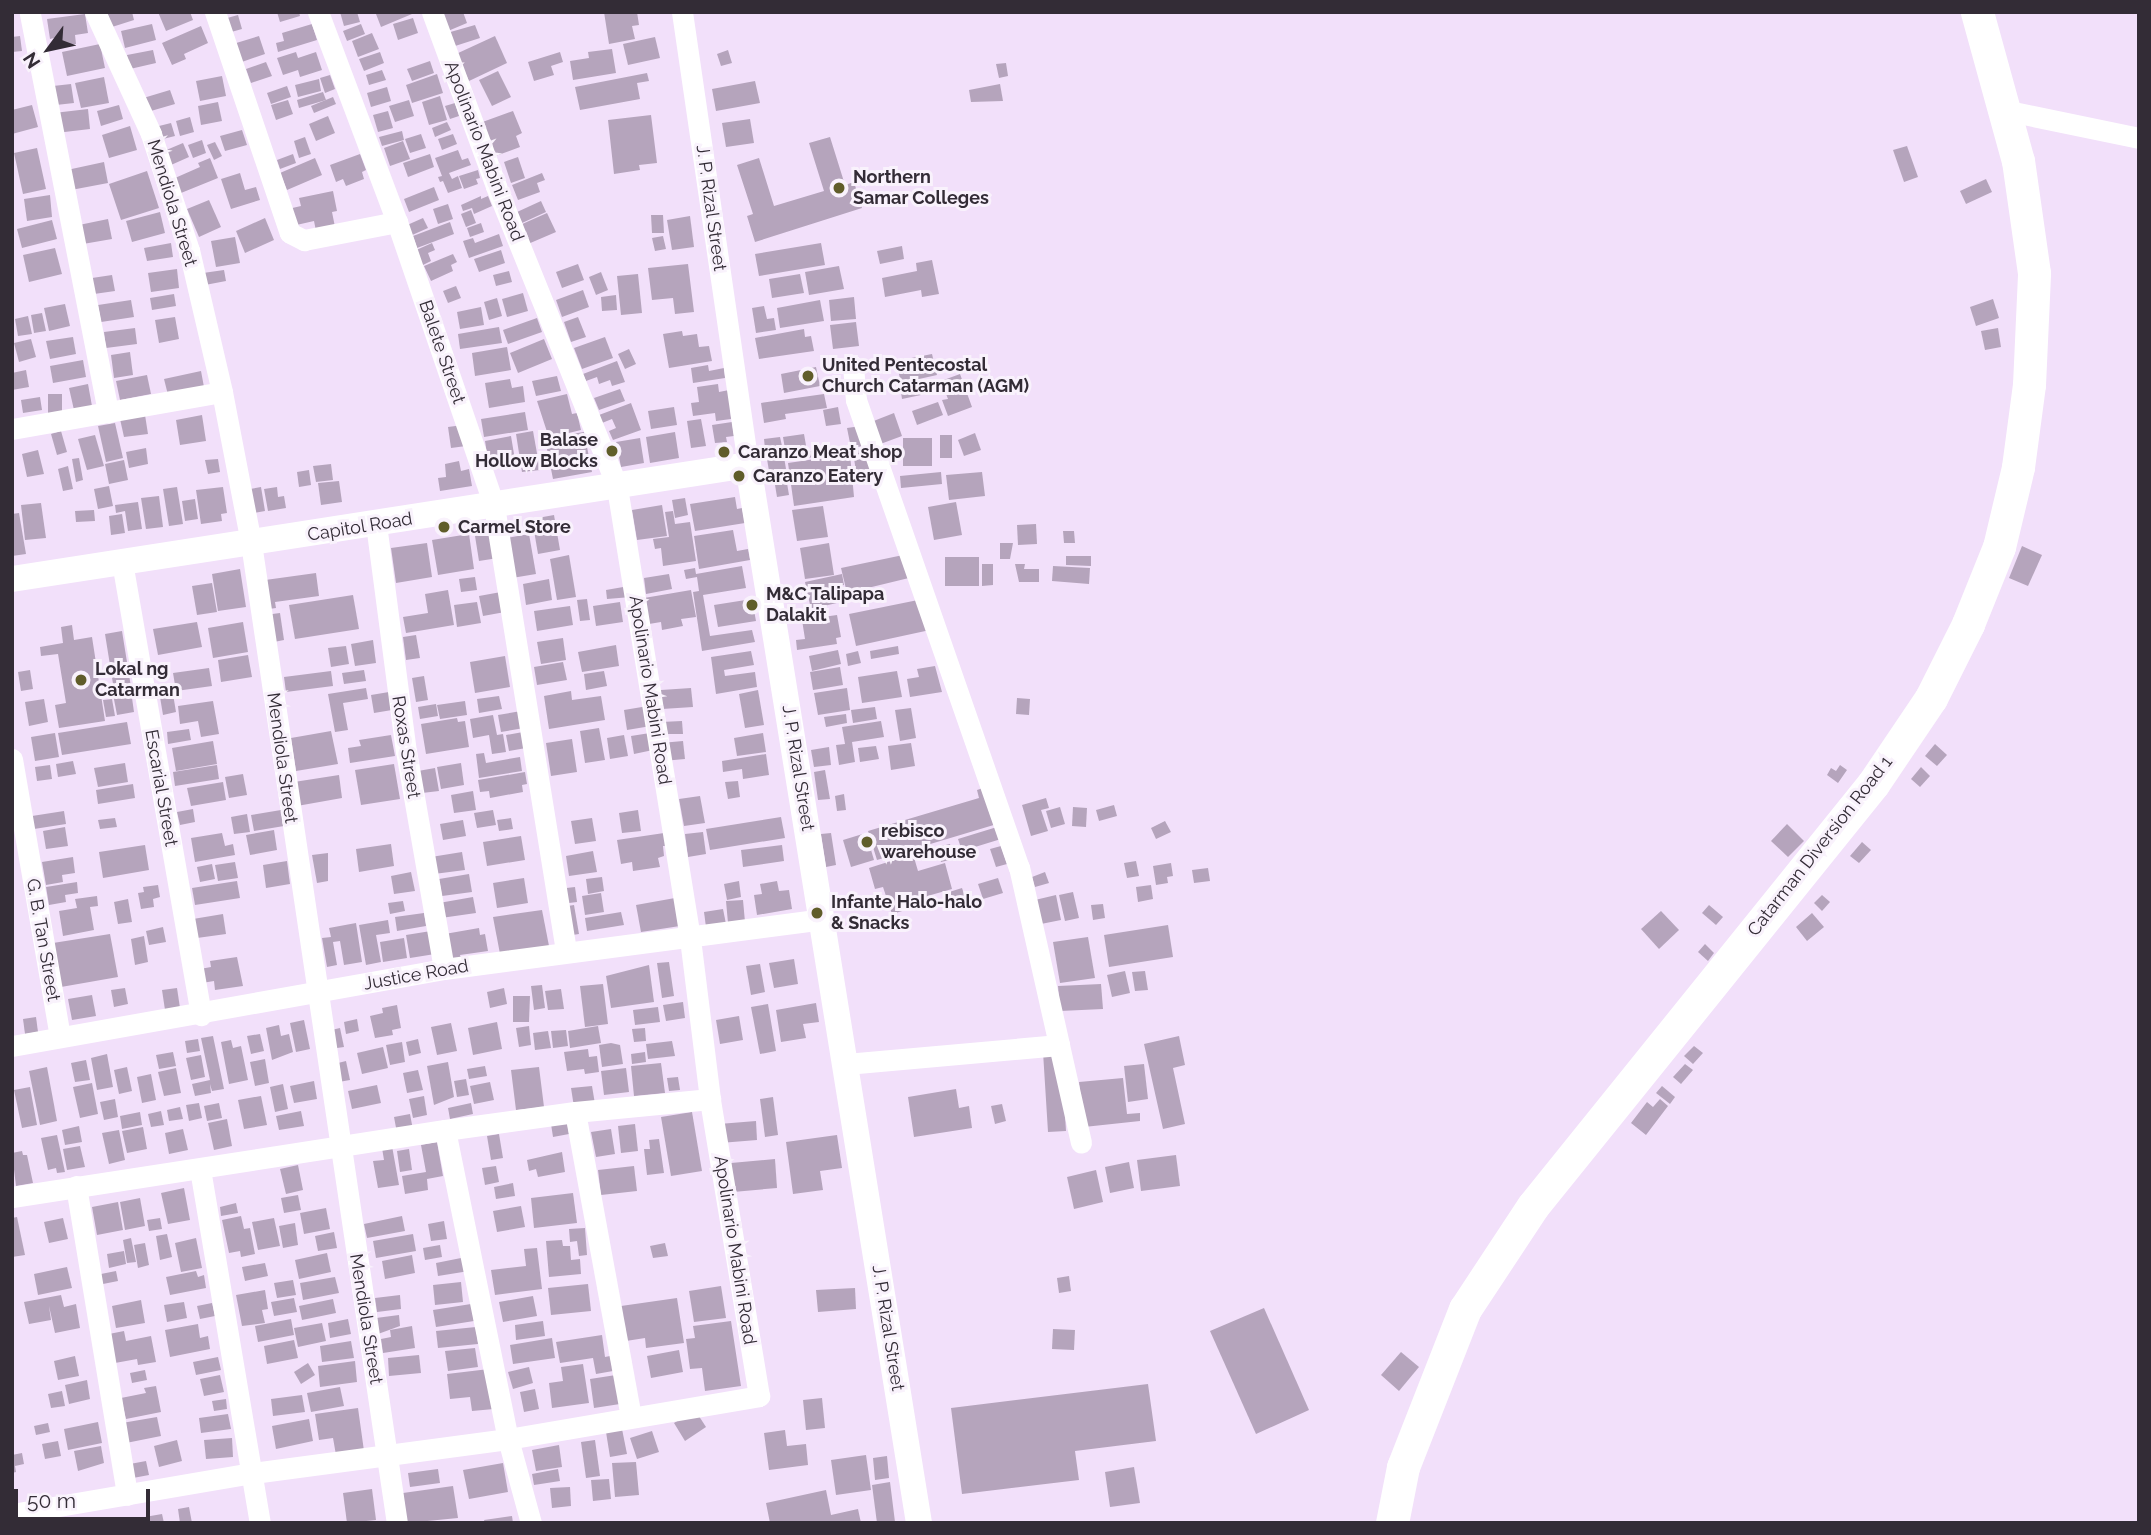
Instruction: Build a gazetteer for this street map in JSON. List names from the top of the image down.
{
  "streets": {
    "main road": ["Catarman Diversion Road 1"],
    "street": [
      "Apolinario Mabini Road",
      "Mendiola Street",
      "J. P. Rizal Street",
      "Balete Street",
      "Capitol Road",
      "Roxas Street",
      "Escarial Street",
      "G. B. Tan Street",
      "Justice Road"
    ]
  },
  "crossings": [
    ["Apolinario Mabini Road", "Capitol Road"],
    ["Apolinario Mabini Road", "Justice Road"],
    ["Mendiola Street", "Capitol Road"],
    ["Mendiola Street", "Justice Road"],
    ["J. P. Rizal Street", "Capitol Road"],
    ["J. P. Rizal Street", "Justice Road"],
    ["Balete Street", "Capitol Road"],
    ["Balete Street", "Justice Road"],
    ["Capitol Road", "Roxas Street"],
    ["Capitol Road", "Escarial Street"],
    ["Roxas Street", "Justice Road"],
    ["Escarial Street", "Justice Road"],
    ["G. B. Tan Street", "Justice Road"]
  ],
  "places": [
    "Northern Samar Colleges",
    "United Pentecostal Church Catarman (AGM)",
    "Balase Hollow Blocks",
    "Caranzo Meat shop",
    "Caranzo Eatery",
    "Carmel Store",
    "M&C Talipapa Dalakit",
    "Lokal ng Catarman",
    "rebisco warehouse",
    "Infante Halo-halo & Snacks"
  ],
  "scale_bar": "50 m",
  "north": "bottom left"
}
